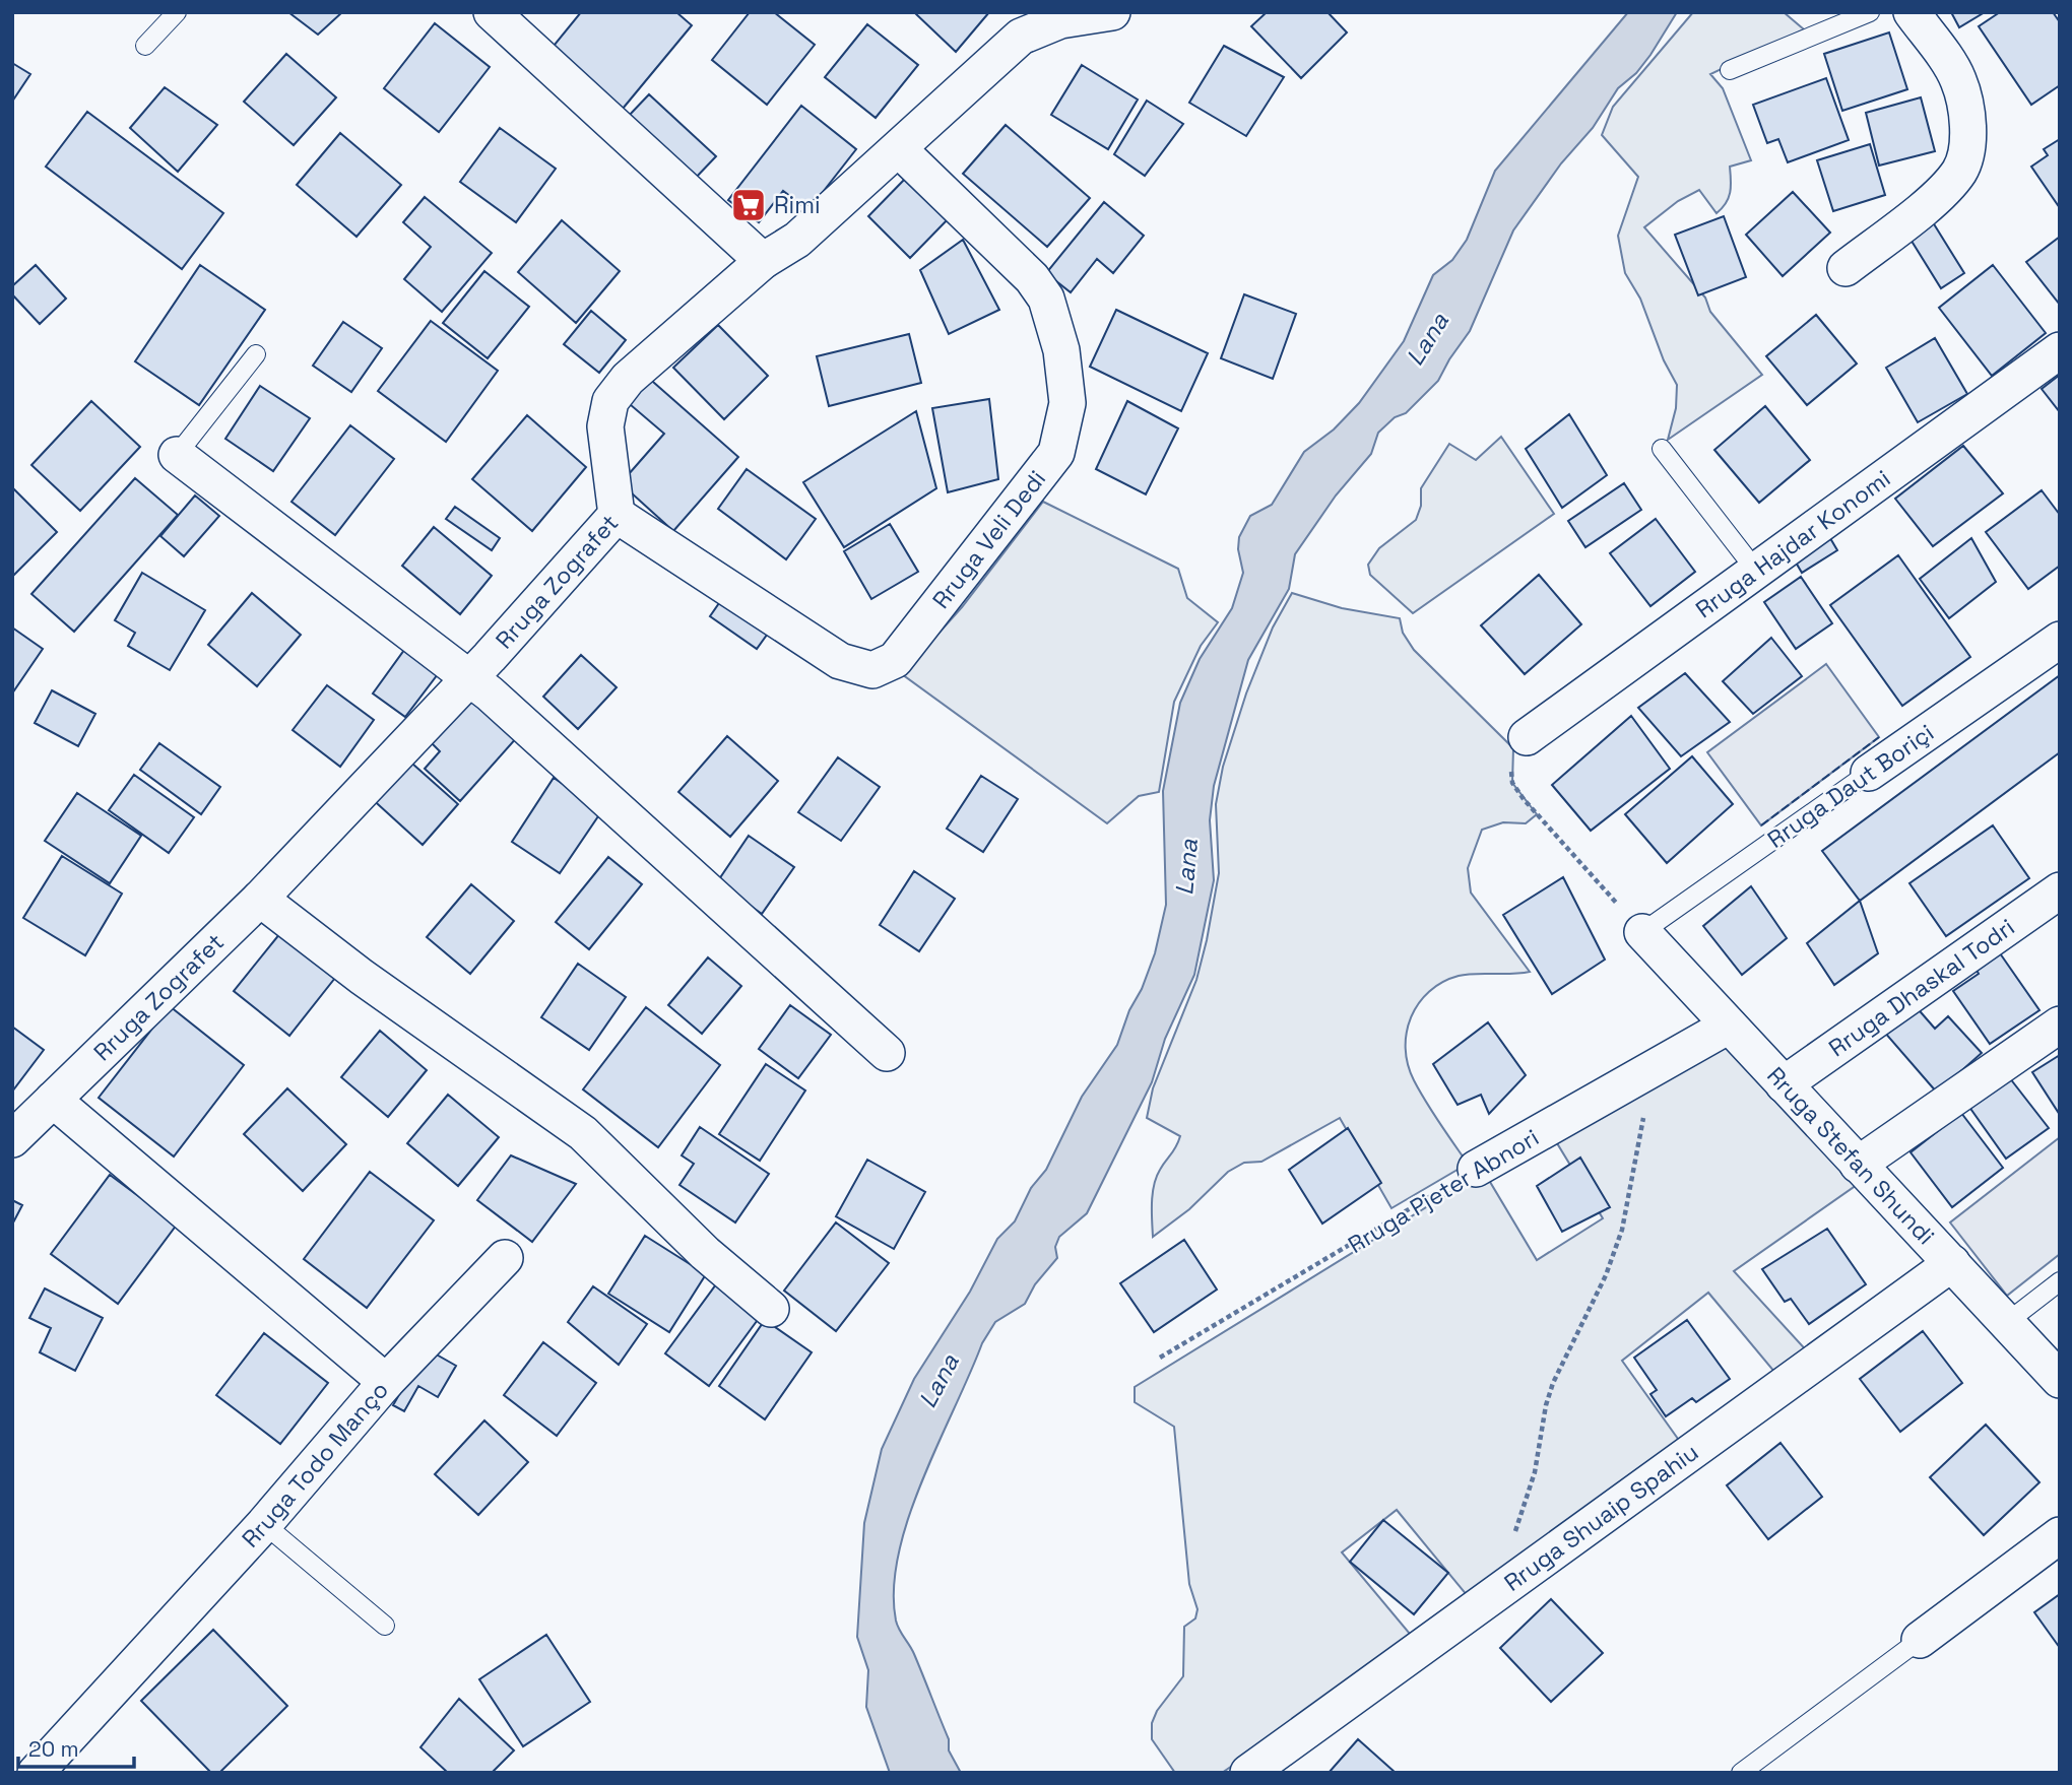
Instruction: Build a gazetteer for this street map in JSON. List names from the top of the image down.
{
  "streets": {
    "street": [
      "Rruga Veli Dedi",
      "Rruga Hajdar Konomi",
      "Rruga Zografet",
      "Rruga Daut Boriçi",
      "Rruga Dhaskal Todri",
      "Rruga Stefan Shundi",
      "Rruga Pjeter Abnori",
      "Rruga Todo Manço",
      "Rruga Shuaip Spahiu"
    ]
  },
  "crossings": [
    ["Rruga Veli Dedi", "Rruga Zografet"],
    ["Rruga Zografet", "Rruga Todo Manço"],
    ["Rruga Daut Boriçi", "Rruga Stefan Shundi"],
    ["Rruga Dhaskal Todri", "Rruga Stefan Shundi"],
    ["Rruga Stefan Shundi", "Rruga Pjeter Abnori"],
    ["Rruga Stefan Shundi", "Rruga Shuaip Spahiu"]
  ],
  "water": ["Lana"],
  "places": {
    "supermarket": ["Rimi"]
  },
  "scale_bar": "20 m"
}
